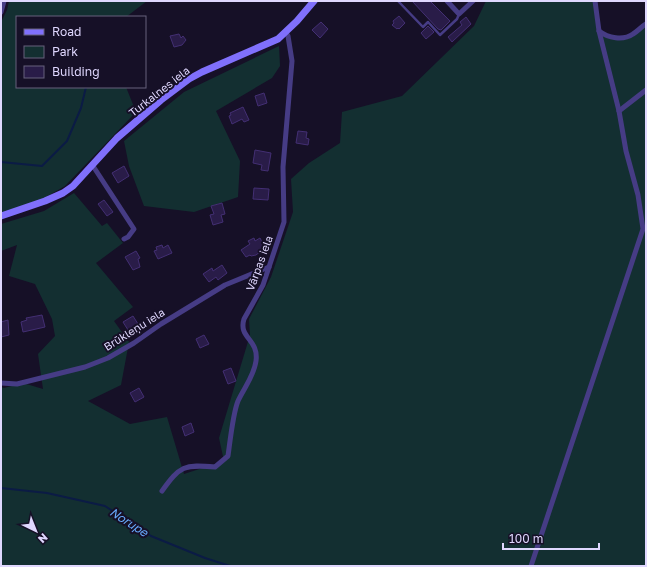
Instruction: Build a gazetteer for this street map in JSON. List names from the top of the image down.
{
  "streets": {
    "main road": ["Turkalnes iela"],
    "street": ["Vārpas iela", "Brūkleņu iela"]
  },
  "crossings": [
    ["Turkalnes iela", "Vārpas iela"],
    ["Vārpas iela", "Brūkleņu iela"]
  ],
  "water": ["Norupe"],
  "legend": ["Road", "Park", "Building"],
  "scale_bar": "100 m",
  "north": "bottom right"
}
